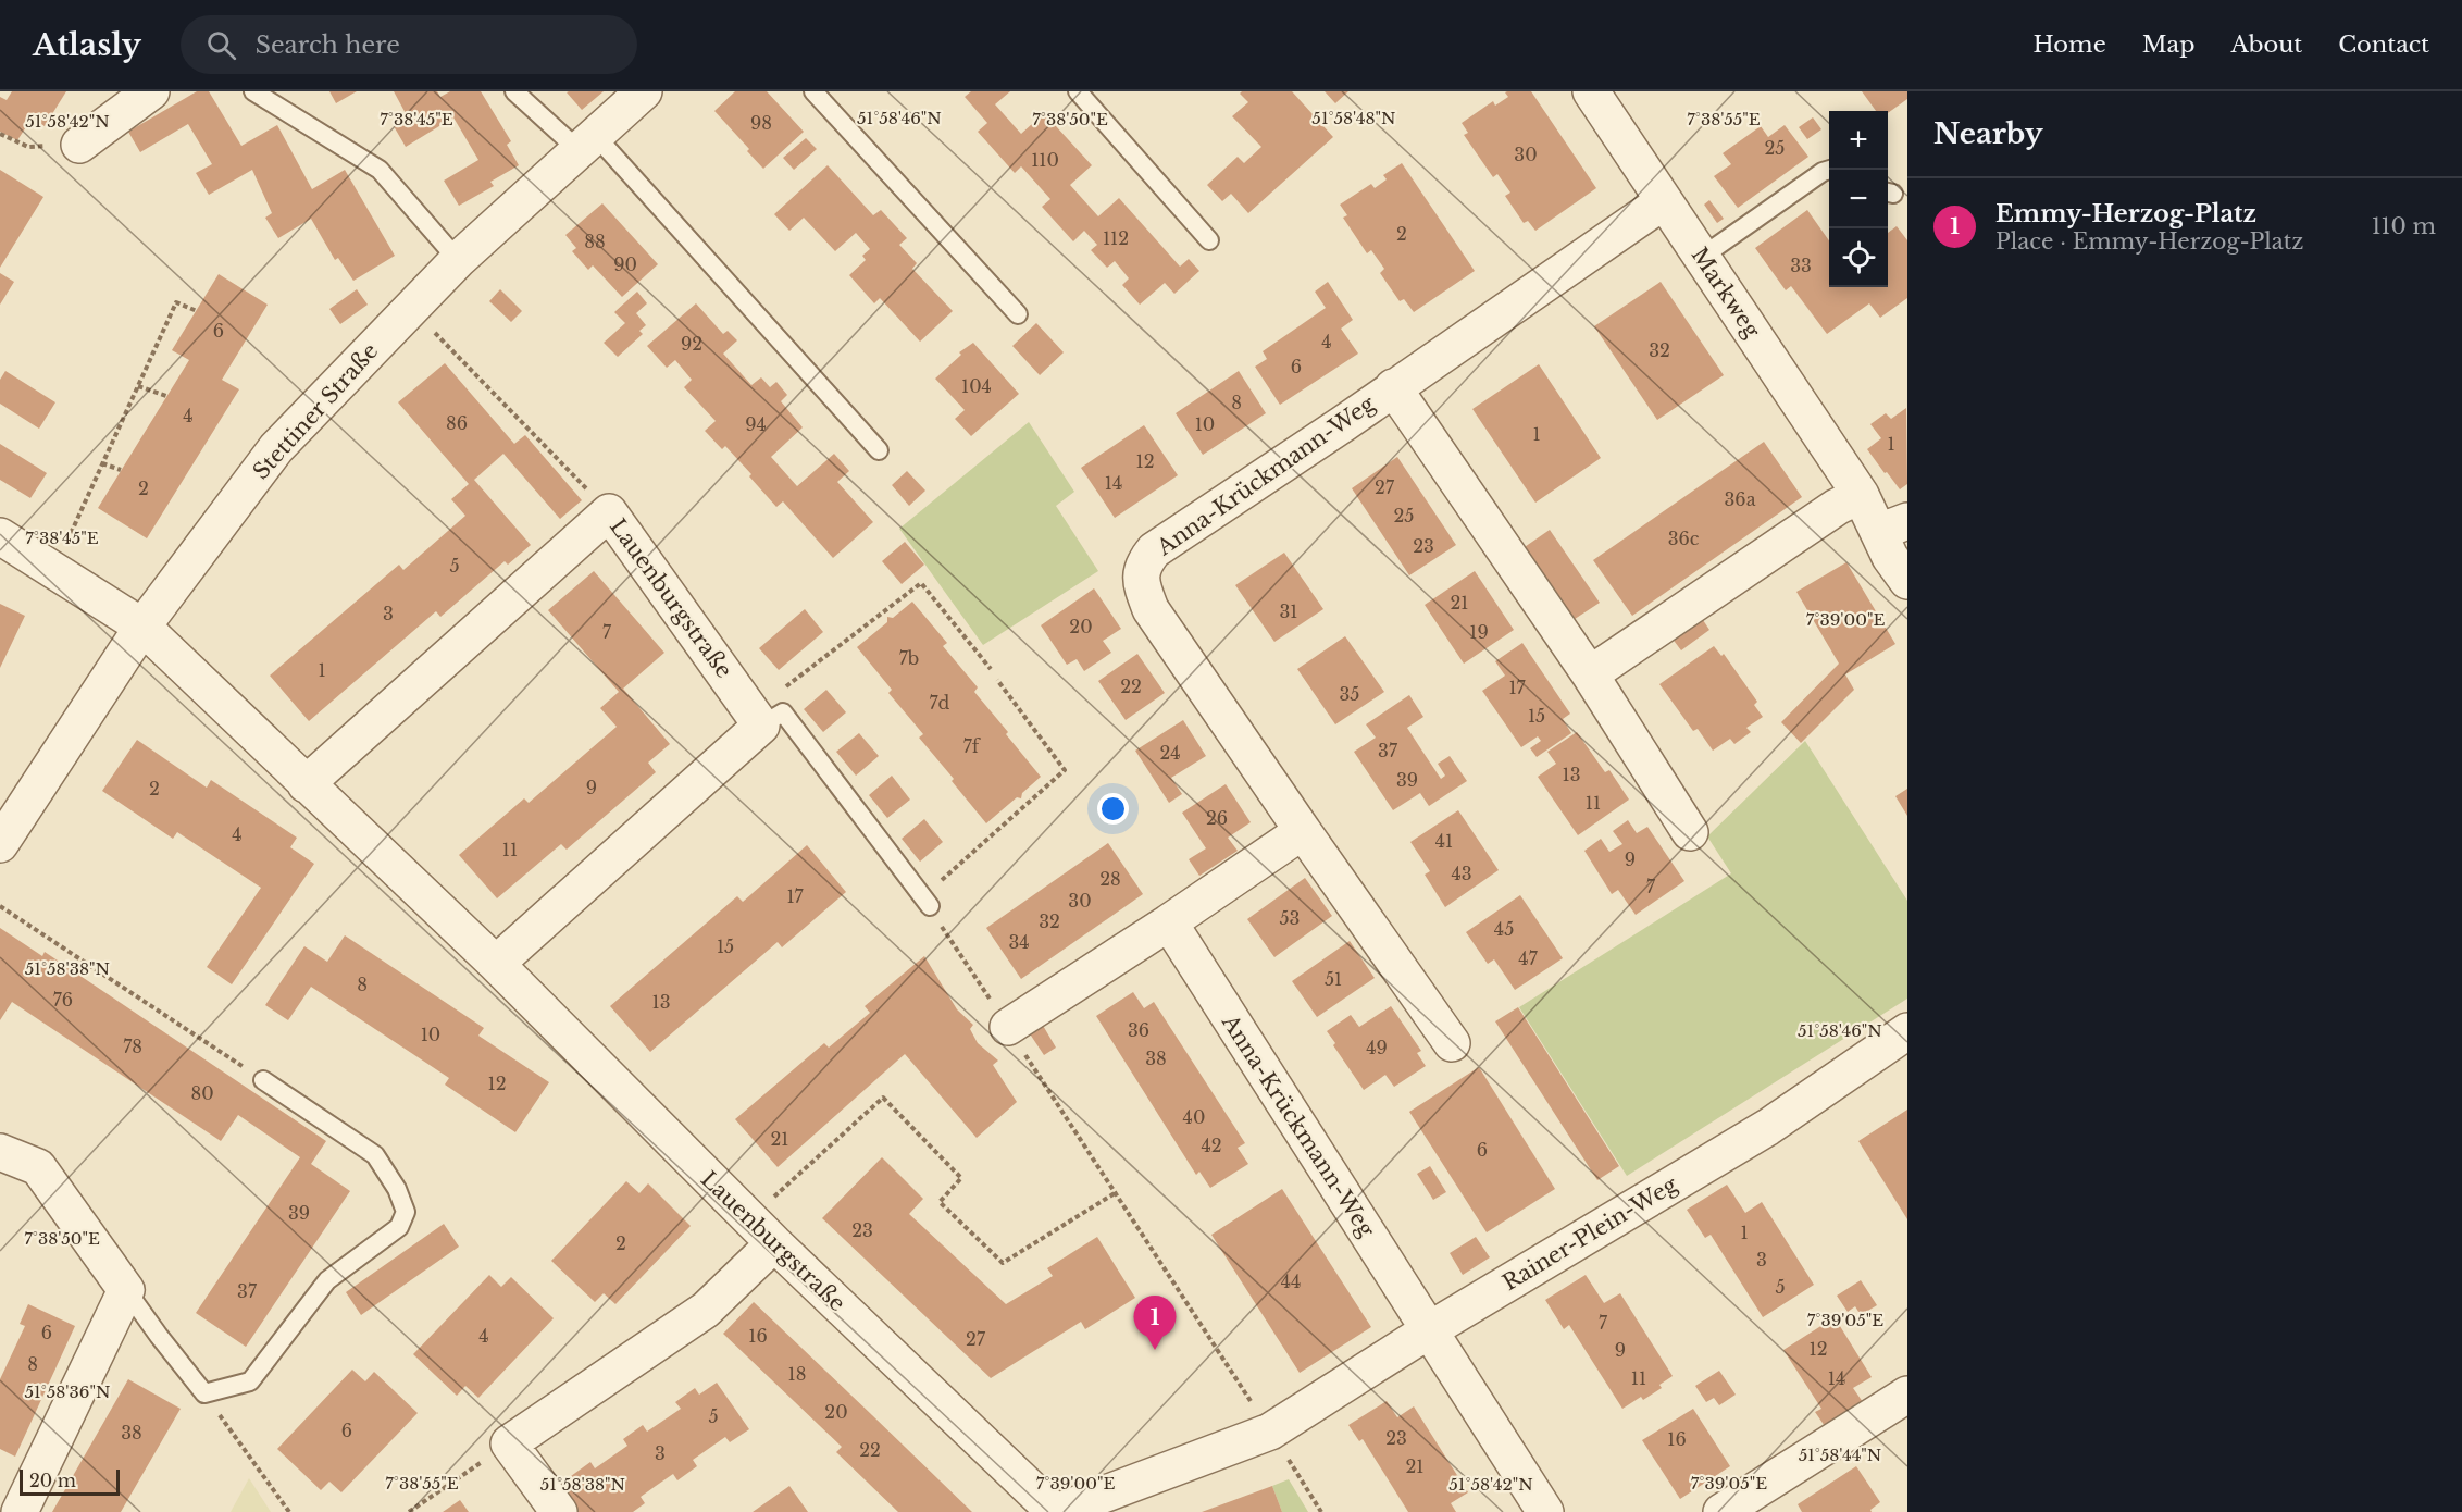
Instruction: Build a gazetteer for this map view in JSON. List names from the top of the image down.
{
  "streets": {
    "street": [
      "Markweg",
      "Stettiner Straße",
      "Anna-Krückmann-Weg",
      "Lauenburgstraße",
      "Rainer-Plein-Weg"
    ]
  },
  "crossings": [
    ["Markweg", "Anna-Krückmann-Weg"],
    ["Stettiner Straße", "Lauenburgstraße"],
    ["Anna-Krückmann-Weg", "Rainer-Plein-Weg"],
    ["Lauenburgstraße", "Rainer-Plein-Weg"]
  ],
  "house_numbers": [
    "98",
    "25",
    "30",
    "110",
    "2",
    "112",
    "88",
    "90",
    "33",
    "6",
    "4",
    "92",
    "32",
    "6",
    "104",
    "8",
    "4",
    "86",
    "94",
    "10",
    "1",
    "1",
    "12",
    "14",
    "27",
    "2",
    "36a",
    "25",
    "36c",
    "23",
    "5",
    "21",
    "31",
    "3",
    "20",
    "7",
    "19",
    "7b",
    "1",
    "22",
    "17",
    "35",
    "7d",
    "15",
    "7f",
    "37",
    "24",
    "13",
    "39",
    "9",
    "2",
    "11",
    "26",
    "4",
    "41",
    "11",
    "9",
    "43",
    "28",
    "7",
    "17",
    "30",
    "53",
    "32",
    "45",
    "34",
    "15",
    "47",
    "51",
    "8",
    "76",
    "13",
    "36",
    "10",
    "78",
    "49",
    "38",
    "12",
    "80",
    "40",
    "21",
    "42",
    "6",
    "39",
    "23",
    "1",
    "2",
    "3",
    "44",
    "5",
    "37",
    "7",
    "6",
    "4",
    "16",
    "27",
    "12",
    "9",
    "8",
    "18",
    "11",
    "14",
    "20",
    "5",
    "6",
    "38",
    "23",
    "16",
    "22",
    "3",
    "21"
  ],
  "scale_bar": "20 m",
  "page": {
    "header": "Atlasly",
    "search": "Search here",
    "nav": [
      "Home",
      "Map",
      "About",
      "Contact"
    ],
    "heading": "Nearby",
    "map_buttons": ["+", "−"],
    "list": [
      {
        "mark": "1",
        "name": "Emmy-Herzog-Platz",
        "note": "Place · Emmy-Herzog-Platz",
        "value": "110 m"
      }
    ],
    "pins": "1",
    "scale": "20 m"
  },
  "coordinates": [
    "51°58'46\"N",
    "51°58'48\"N",
    "7°38'45\"E",
    "7°38'50\"E",
    "7°38'55\"E",
    "51°58'42\"N",
    "7°39'00\"E",
    "51°58'38\"N",
    "7°39'05\"E",
    "51°58'36\"N",
    "51°58'44\"N"
  ]
}
